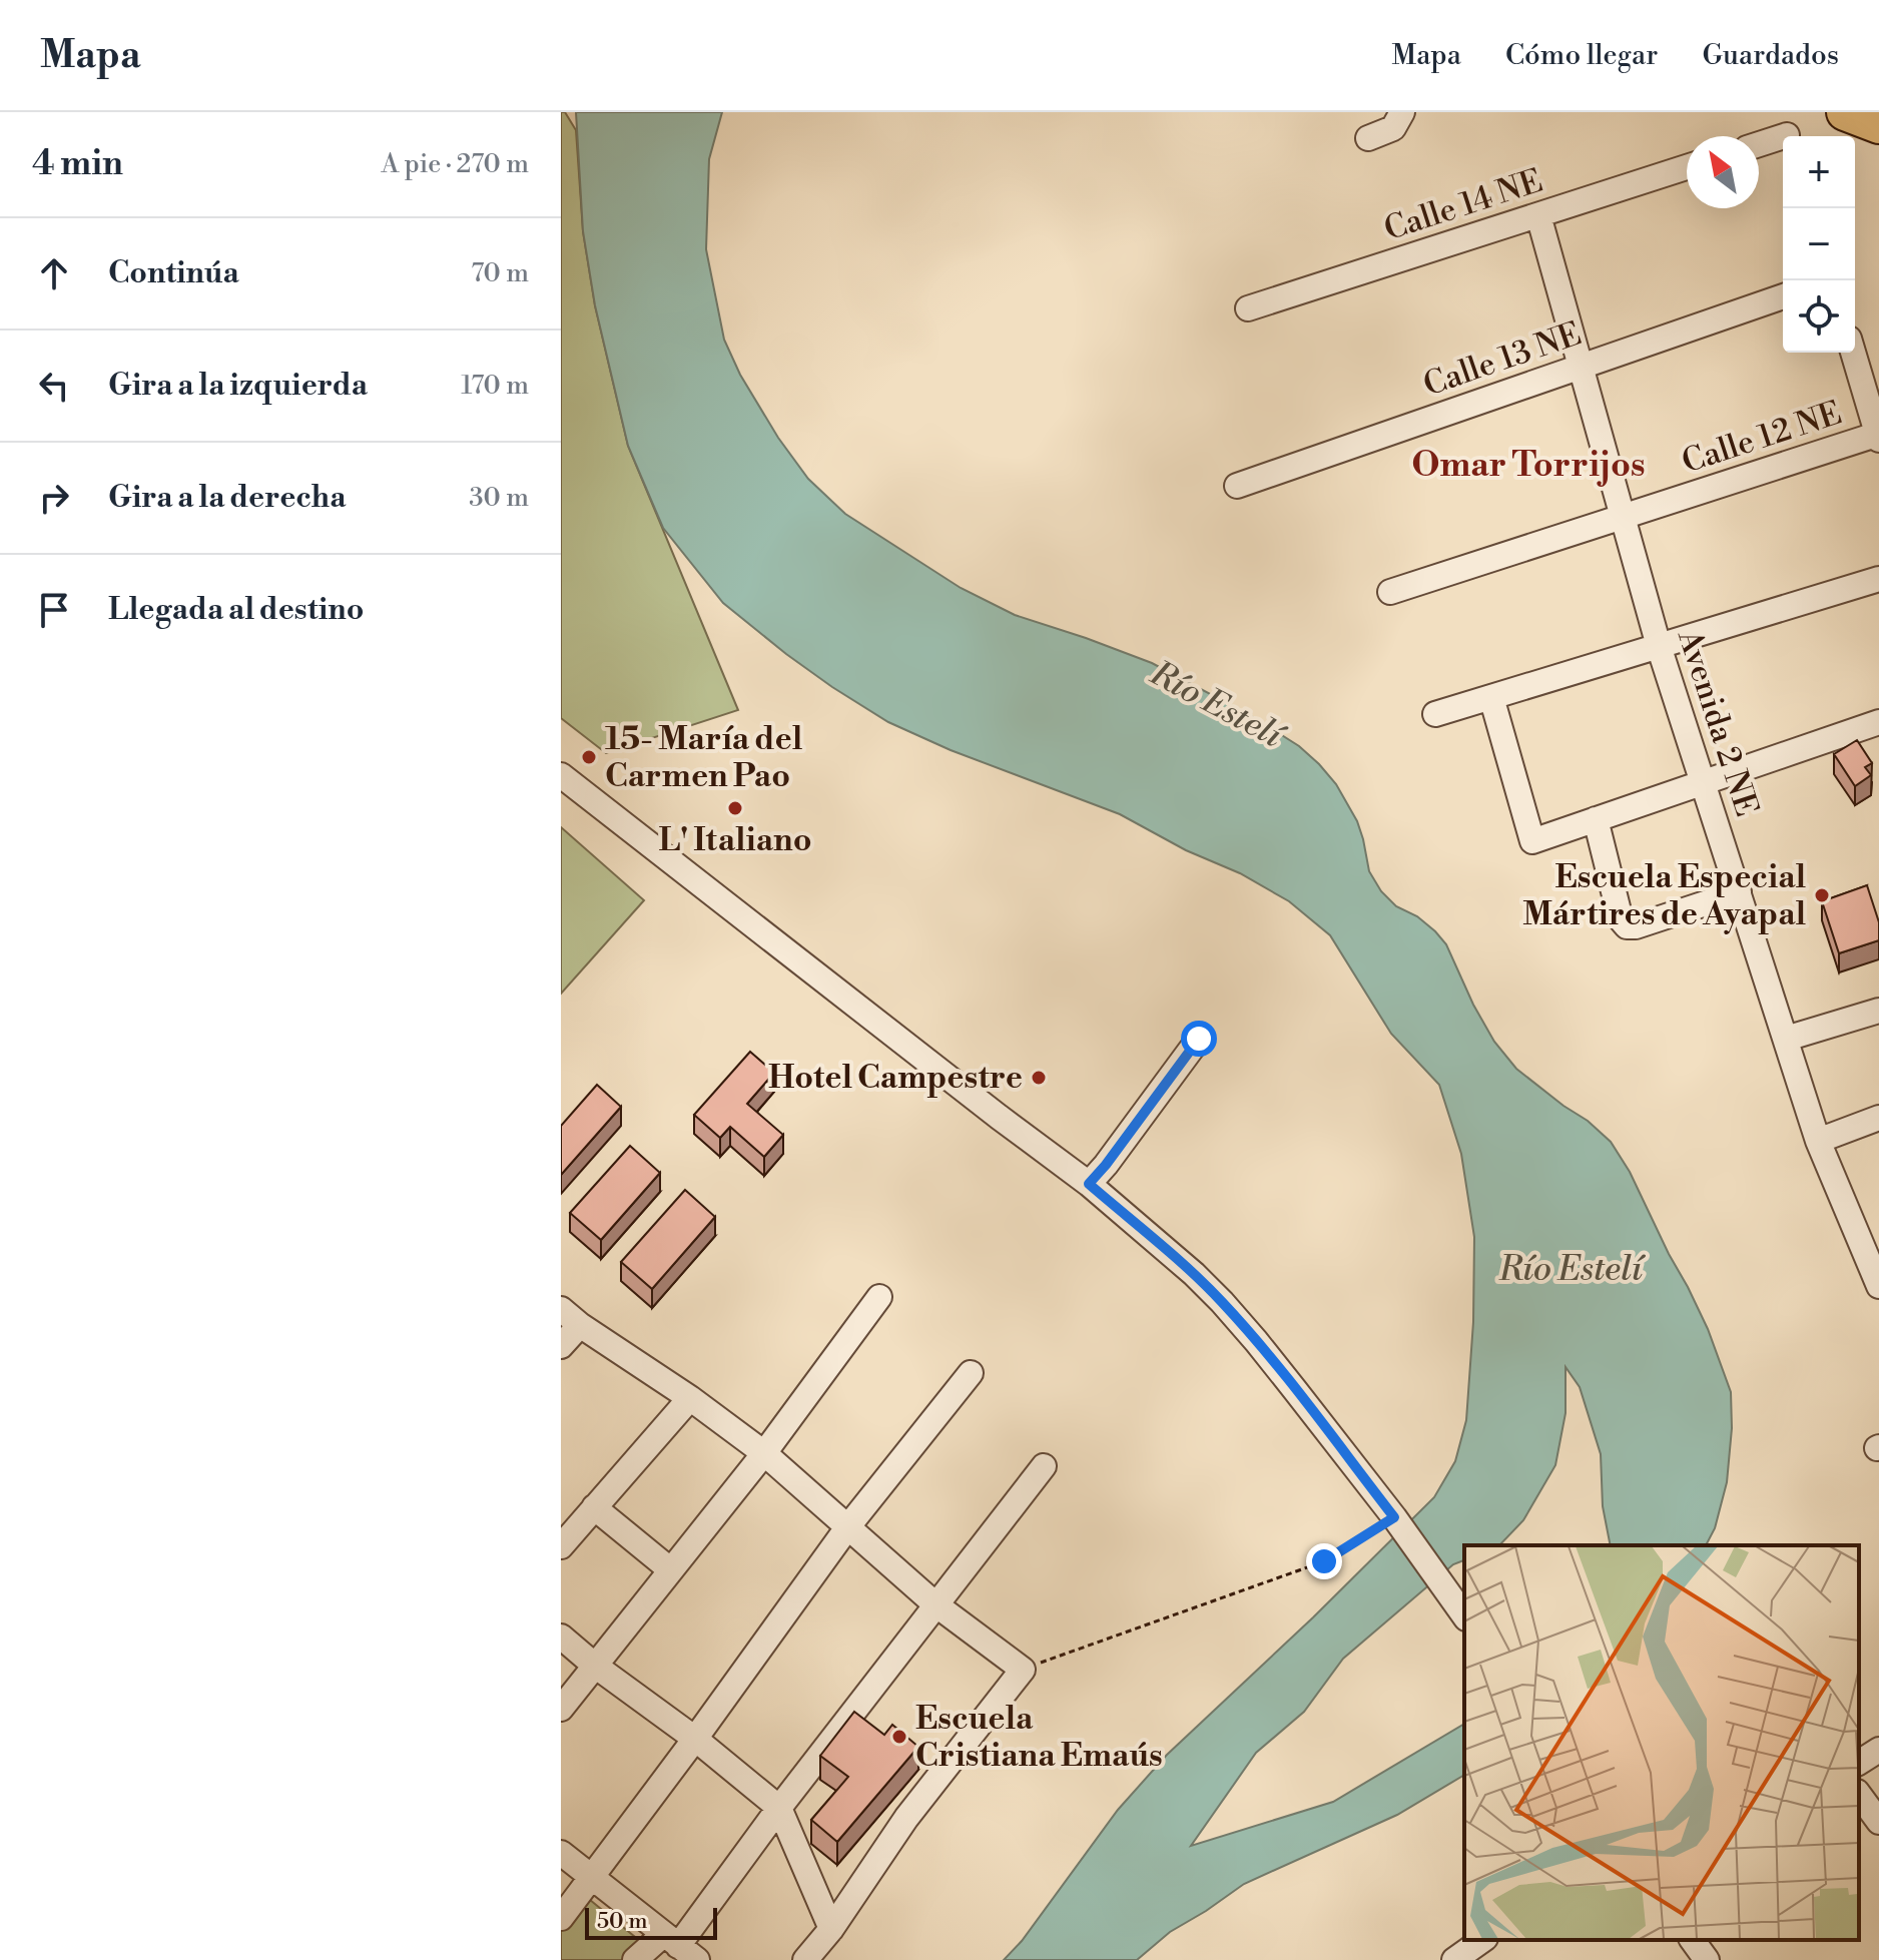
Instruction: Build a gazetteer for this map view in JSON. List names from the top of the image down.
{
  "streets": {
    "street": [
      "Calle 14 NE",
      "Calle 13 NE",
      "Calle 12 NE",
      "Avenida 2 NE"
    ]
  },
  "crossings": [
    ["Calle 14 NE", "Avenida 2 NE"],
    ["Calle 13 NE", "Avenida 2 NE"],
    ["Calle 12 NE", "Avenida 2 NE"]
  ],
  "districts": ["Omar Torrijos"],
  "water": ["Río Estelí"],
  "places": [
    "15- María del Carmen Pao",
    "L' Italiano",
    "Escuela Especial Mártires de Ayapal",
    "Hotel Campestre",
    "Escuela Cristiana Emaús"
  ],
  "scale_bar": "50 m",
  "north": "top left",
  "page": {
    "header": "Mapa",
    "nav": ["Mapa", "Cómo llegar", "Guardados"],
    "heading": ["4 min", "A pie · 270 m"],
    "map_buttons": ["+", "−"],
    "list": [
      ["Continúa", "70 m"],
      ["Gira a la izquierda", "170 m"],
      ["Gira a la derecha", "30 m"],
      "Llegada al destino"
    ],
    "scale": "50 m"
  }
}
